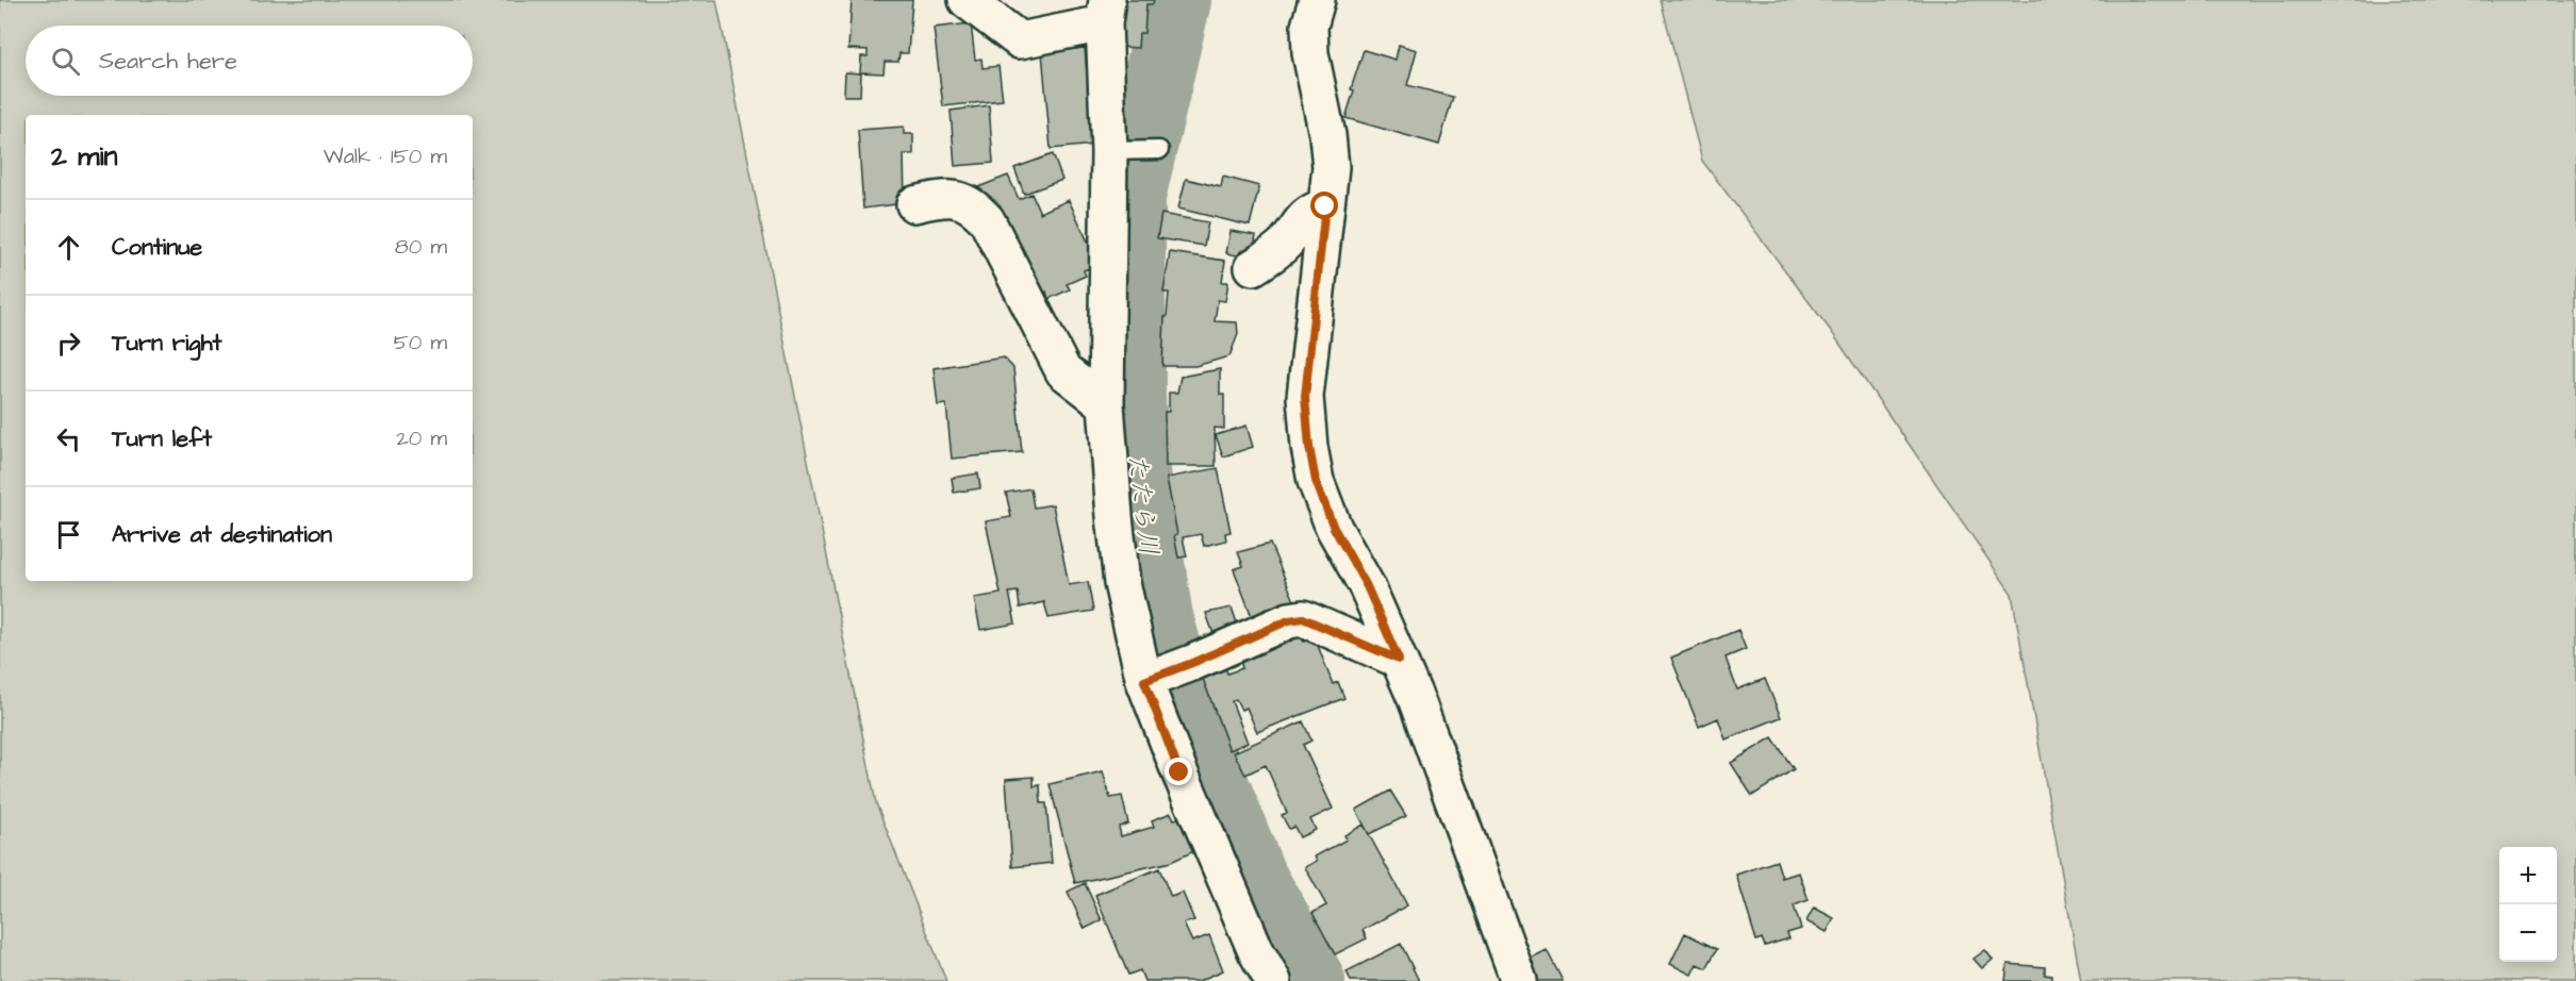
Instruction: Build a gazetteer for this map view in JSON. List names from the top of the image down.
{
  "water": ["たたら川"],
  "page": {
    "search": "Search here",
    "heading": ["2 min", "Walk · 150 m"],
    "list": [
      ["Continue", "80 m"],
      ["Turn right", "50 m"],
      ["Turn left", "20 m"],
      "Arrive at destination"
    ],
    "map_buttons": ["+", "−"]
  }
}
